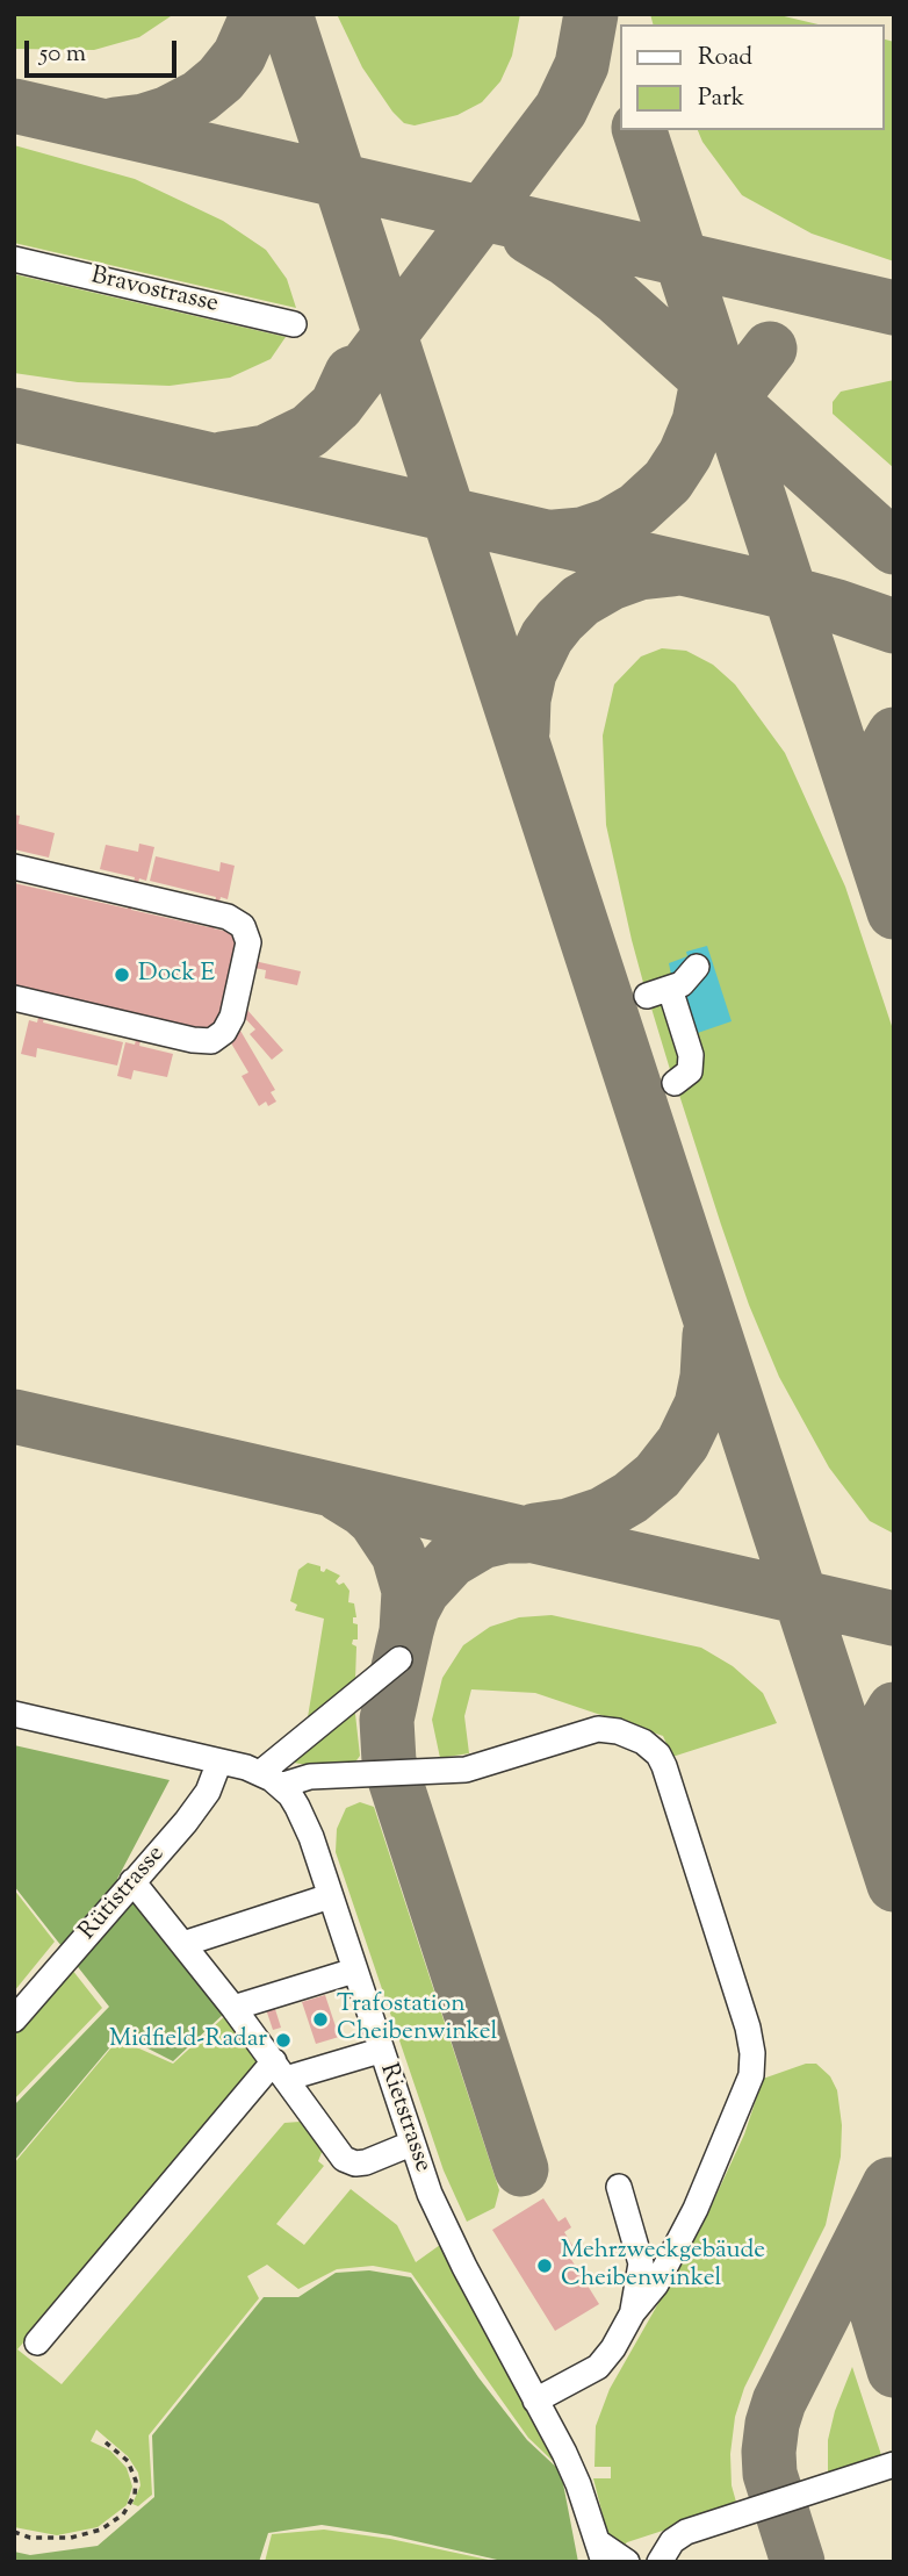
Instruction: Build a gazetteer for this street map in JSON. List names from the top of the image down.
{
  "streets": {
    "lane": ["Bravostrasse", "Rütistrasse", "Rietstrasse"]
  },
  "places": [
    "Dock E",
    "Trafostation Cheibenwinkel",
    "Midfield-Radar",
    "Mehrzweckgebäude Cheibenwinkel"
  ],
  "legend": ["Road", "Park"],
  "scale_bar": "50 m"
}
